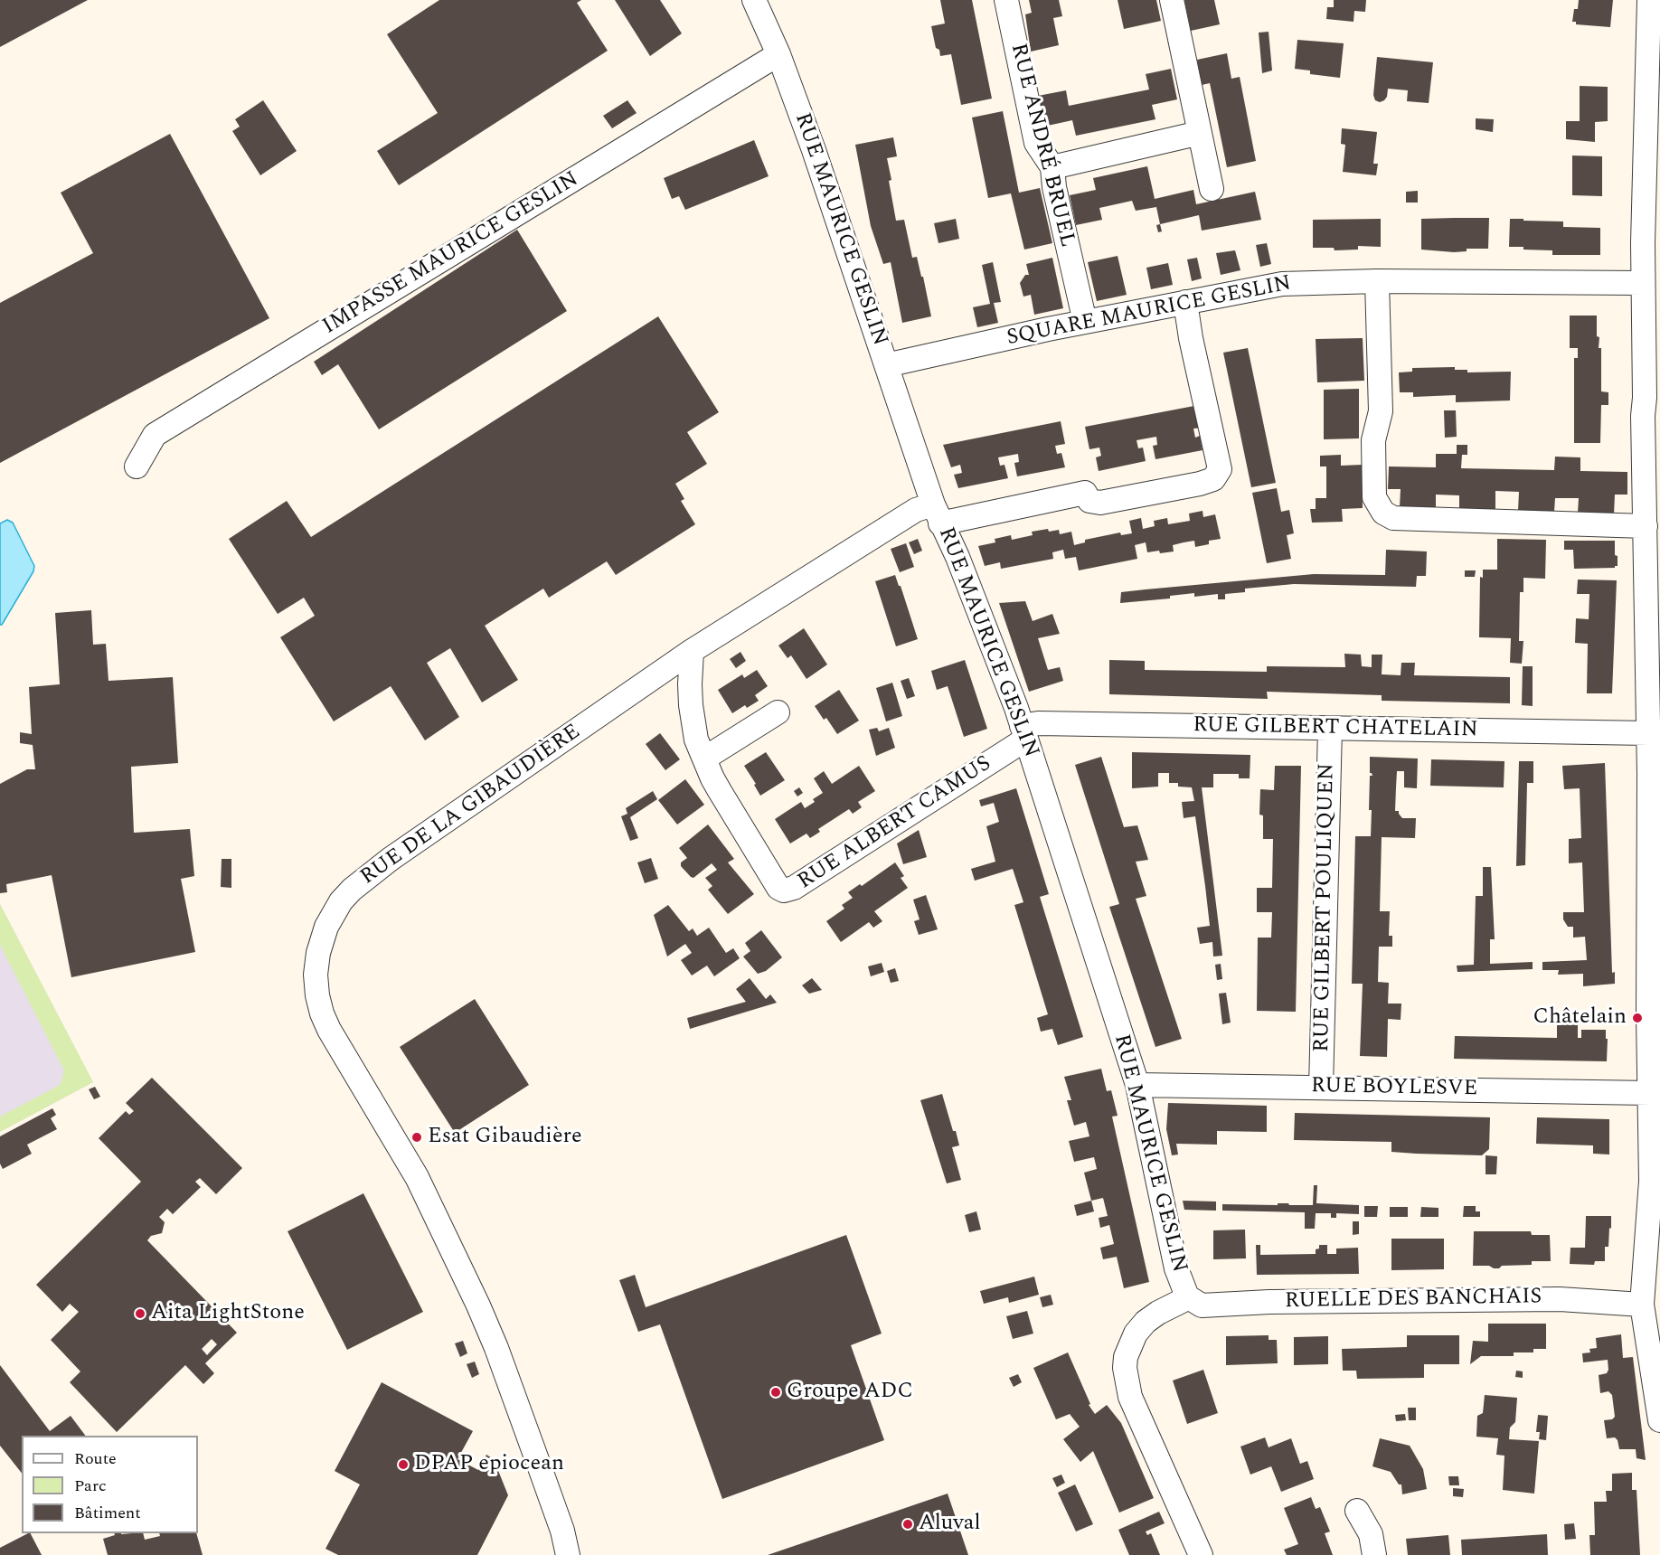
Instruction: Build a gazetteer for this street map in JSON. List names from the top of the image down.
{
  "streets": {
    "street": [
      "RUE ANDRÉ BRUEL",
      "RUE MAURICE GESLIN",
      "IMPASSE MAURICE GESLIN",
      "SQUARE MAURICE GESLIN",
      "RUE GILBERT CHATELAIN",
      "RUE DE LA GIBAUDIÈRE",
      "RUE ALBERT CAMUS",
      "RUE GILBERT POULIQUEN",
      "RUE BOYLESVE",
      "RUELLE DES BANCHAIS"
    ]
  },
  "crossings": [
    ["RUE ANDRÉ BRUEL", "SQUARE MAURICE GESLIN"],
    ["RUE MAURICE GESLIN", "IMPASSE MAURICE GESLIN"],
    ["RUE MAURICE GESLIN", "SQUARE MAURICE GESLIN"],
    ["RUE MAURICE GESLIN", "RUE GILBERT CHATELAIN"],
    ["RUE MAURICE GESLIN", "RUE DE LA GIBAUDIÈRE"],
    ["RUE MAURICE GESLIN", "RUE ALBERT CAMUS"],
    ["RUE MAURICE GESLIN", "RUE BOYLESVE"],
    ["RUE MAURICE GESLIN", "RUELLE DES BANCHAIS"],
    ["SQUARE MAURICE GESLIN", "RUE DE LA GIBAUDIÈRE"],
    ["RUE GILBERT CHATELAIN", "RUE ALBERT CAMUS"],
    ["RUE GILBERT CHATELAIN", "RUE GILBERT POULIQUEN"],
    ["RUE DE LA GIBAUDIÈRE", "RUE ALBERT CAMUS"],
    ["RUE GILBERT POULIQUEN", "RUE BOYLESVE"]
  ],
  "places": [
    "Châtelain",
    "Esat Gibaudière",
    "Aita LightStone",
    "Groupe ADC",
    "DPAP epiocean",
    "Aluval"
  ],
  "legend": ["Route", "Parc", "Bâtiment"]
}
